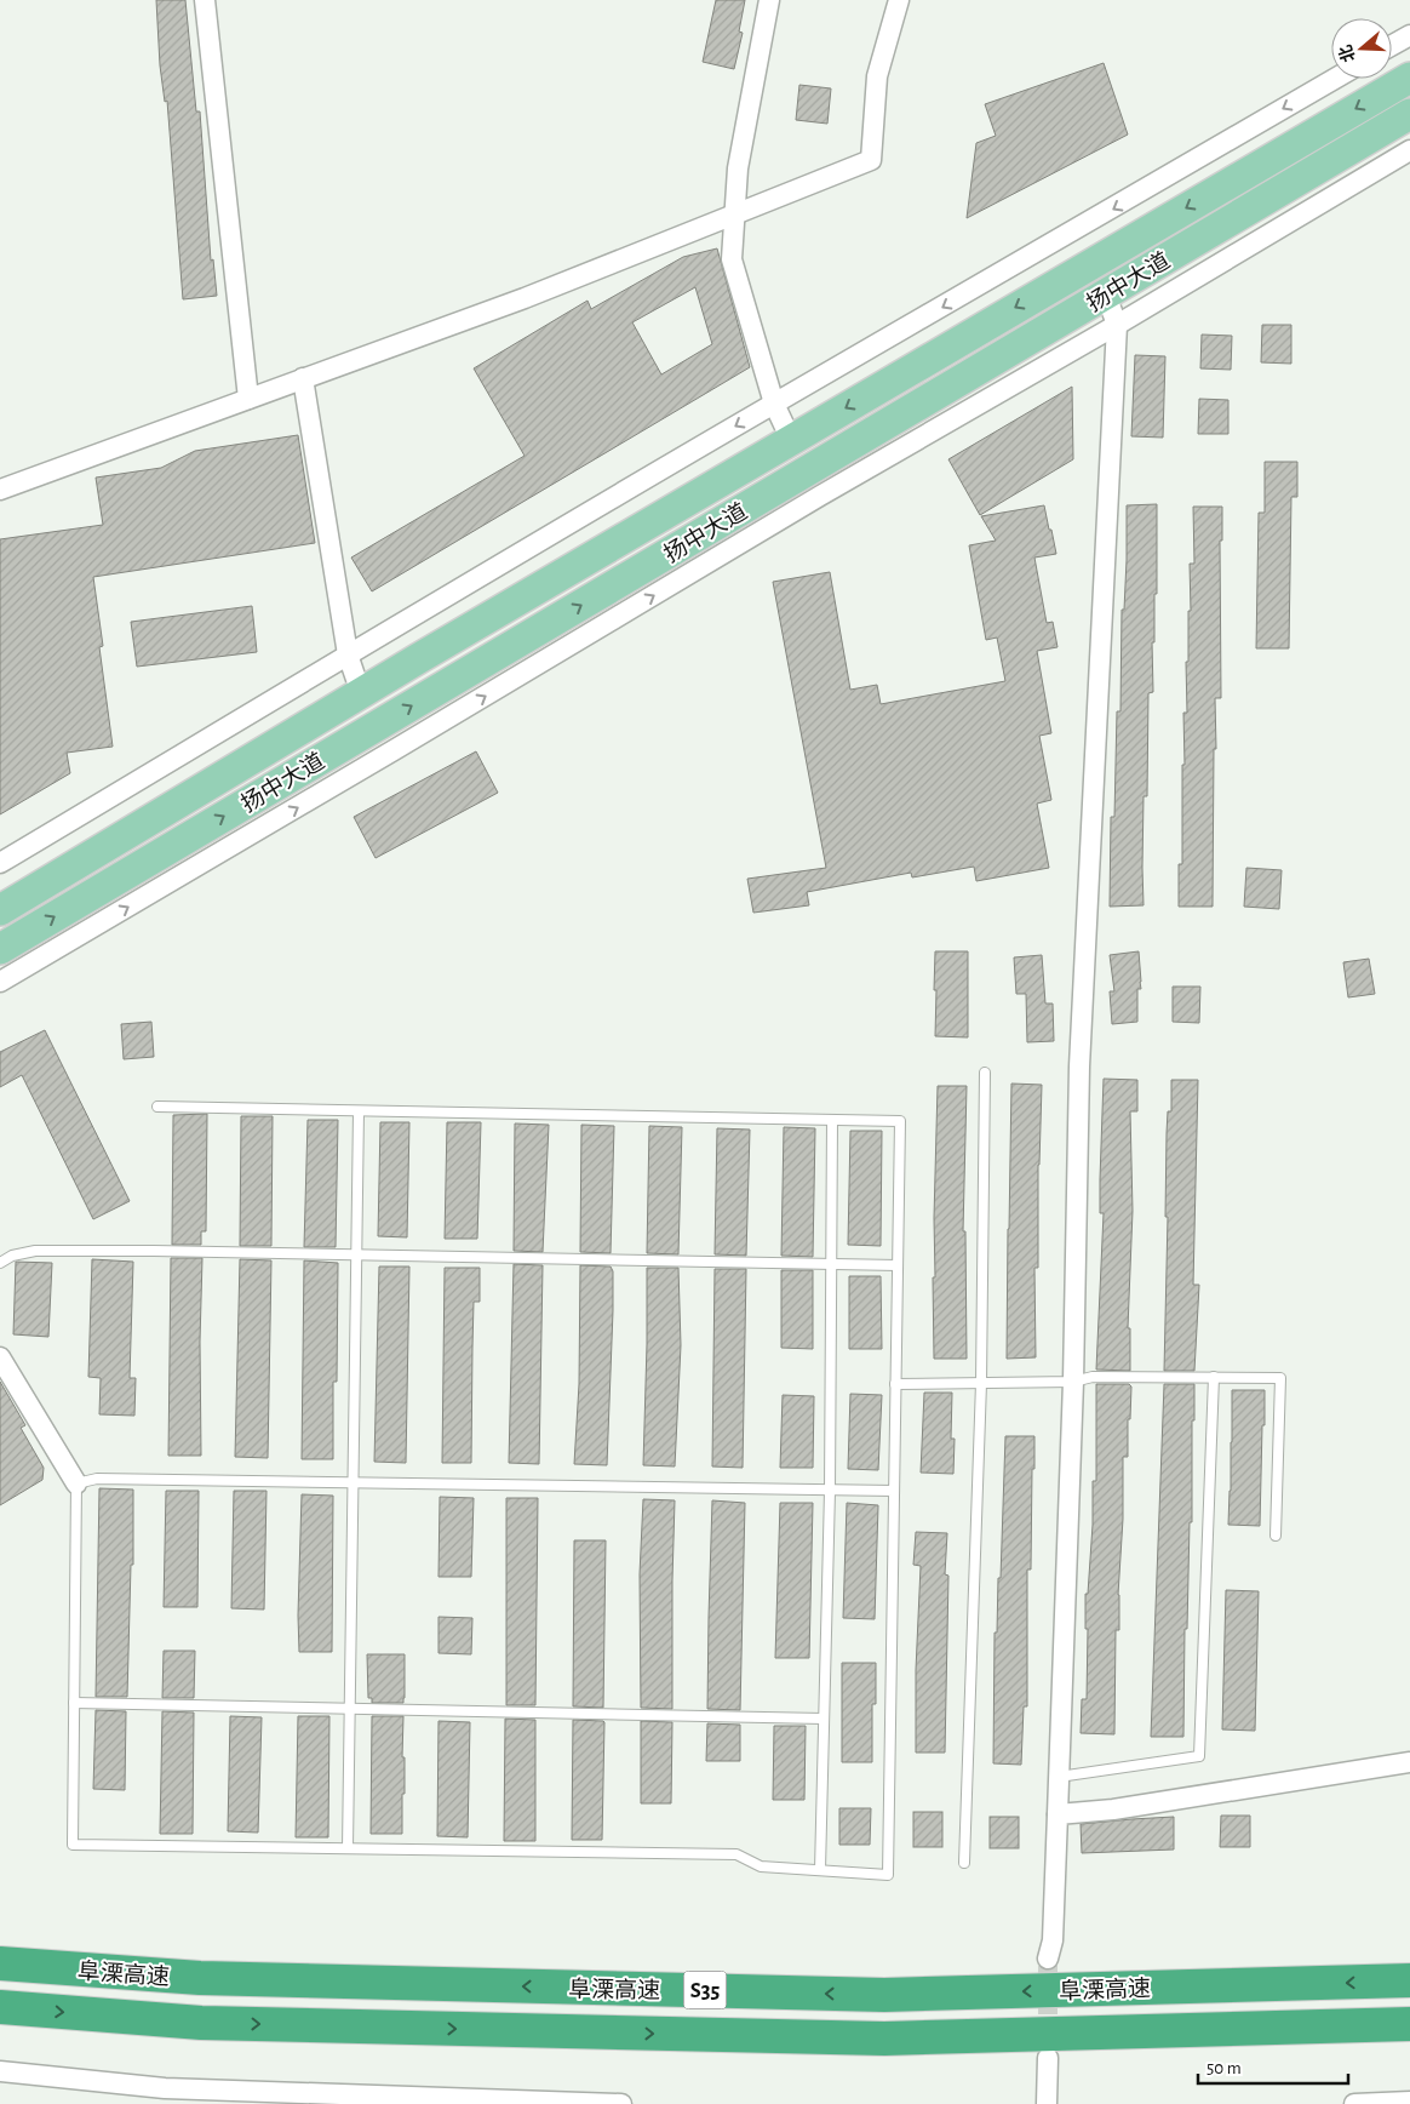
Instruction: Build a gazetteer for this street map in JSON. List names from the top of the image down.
{
  "streets": {
    "highway": ["阜溧高速", "S35"],
    "main road": ["扬中大道"]
  },
  "scale_bar": "50 m",
  "north": "left"
}
